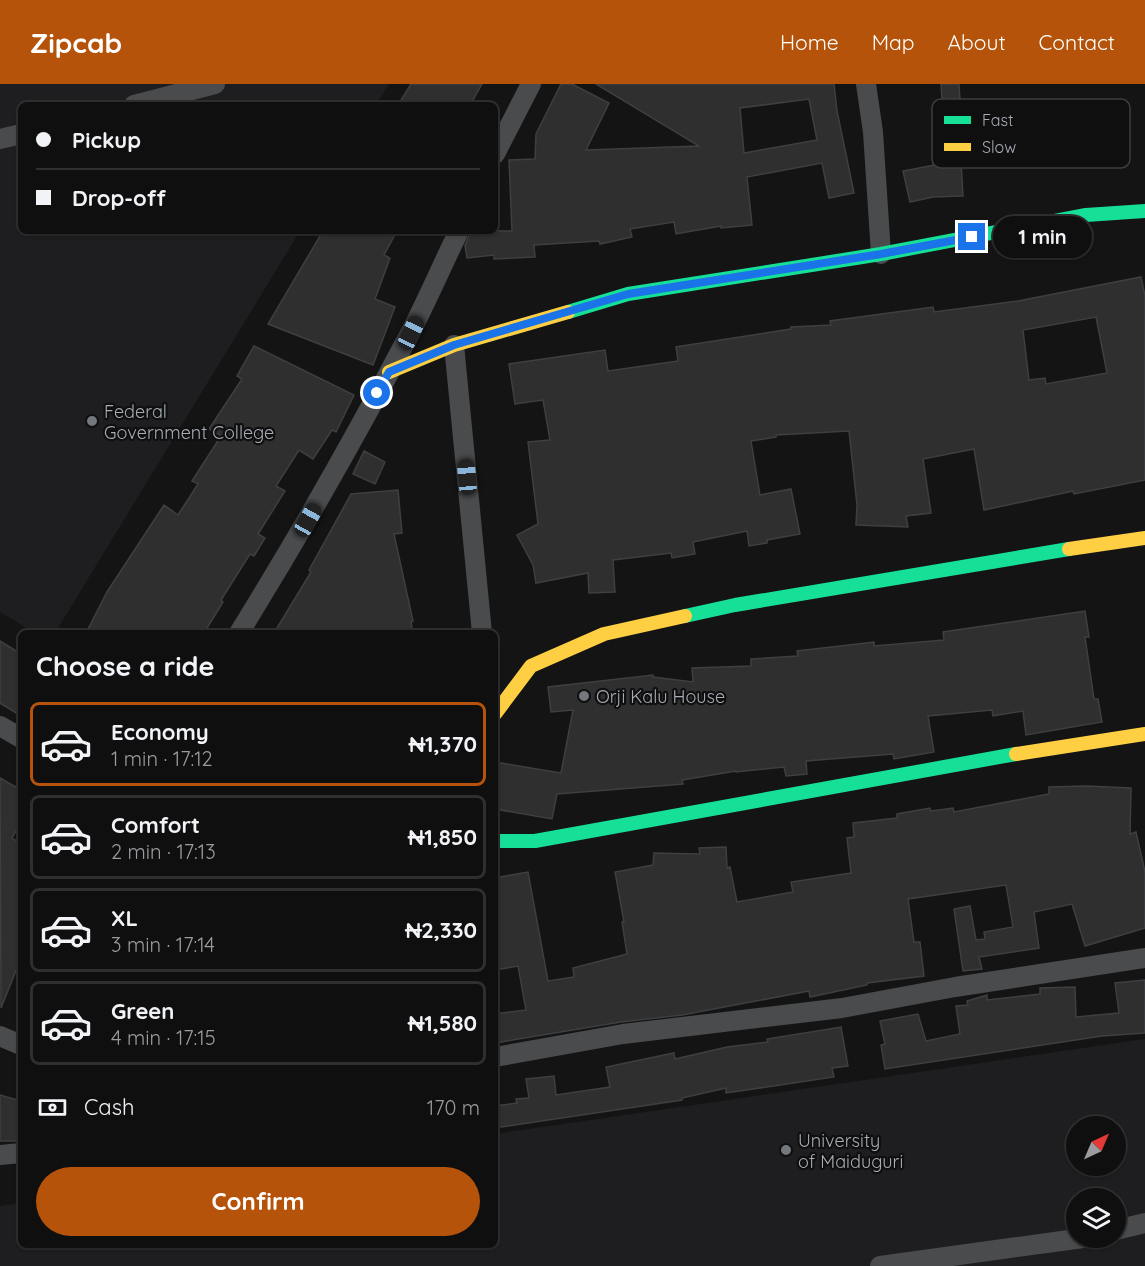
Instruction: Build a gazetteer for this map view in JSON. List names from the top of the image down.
{
  "places": ["Federal Government College", "Orji Kalu House", "University of Maiduguri"],
  "legend": ["Fast", "Slow"],
  "north": "top right",
  "page": {
    "header": "Zipcab",
    "nav": [
      "Home",
      "Map",
      "About",
      "Contact"
    ],
    "banner": ["Pickup", "Drop-off"],
    "bubble": "1 min",
    "heading": "Choose a ride",
    "list": [
      {
        "name": "Economy",
        "note": "1 min · 17:12",
        "value": "₦1,370"
      },
      {
        "name": "Comfort",
        "note": "2 min · 17:13",
        "value": "₦1,850"
      },
      {
        "name": "XL",
        "note": "3 min · 17:14",
        "value": "₦2,330"
      },
      {
        "name": "Green",
        "note": "4 min · 17:15",
        "value": "₦1,580"
      }
    ],
    "pay": ["Cash", "170 m"],
    "buttons": "Confirm"
  }
}
